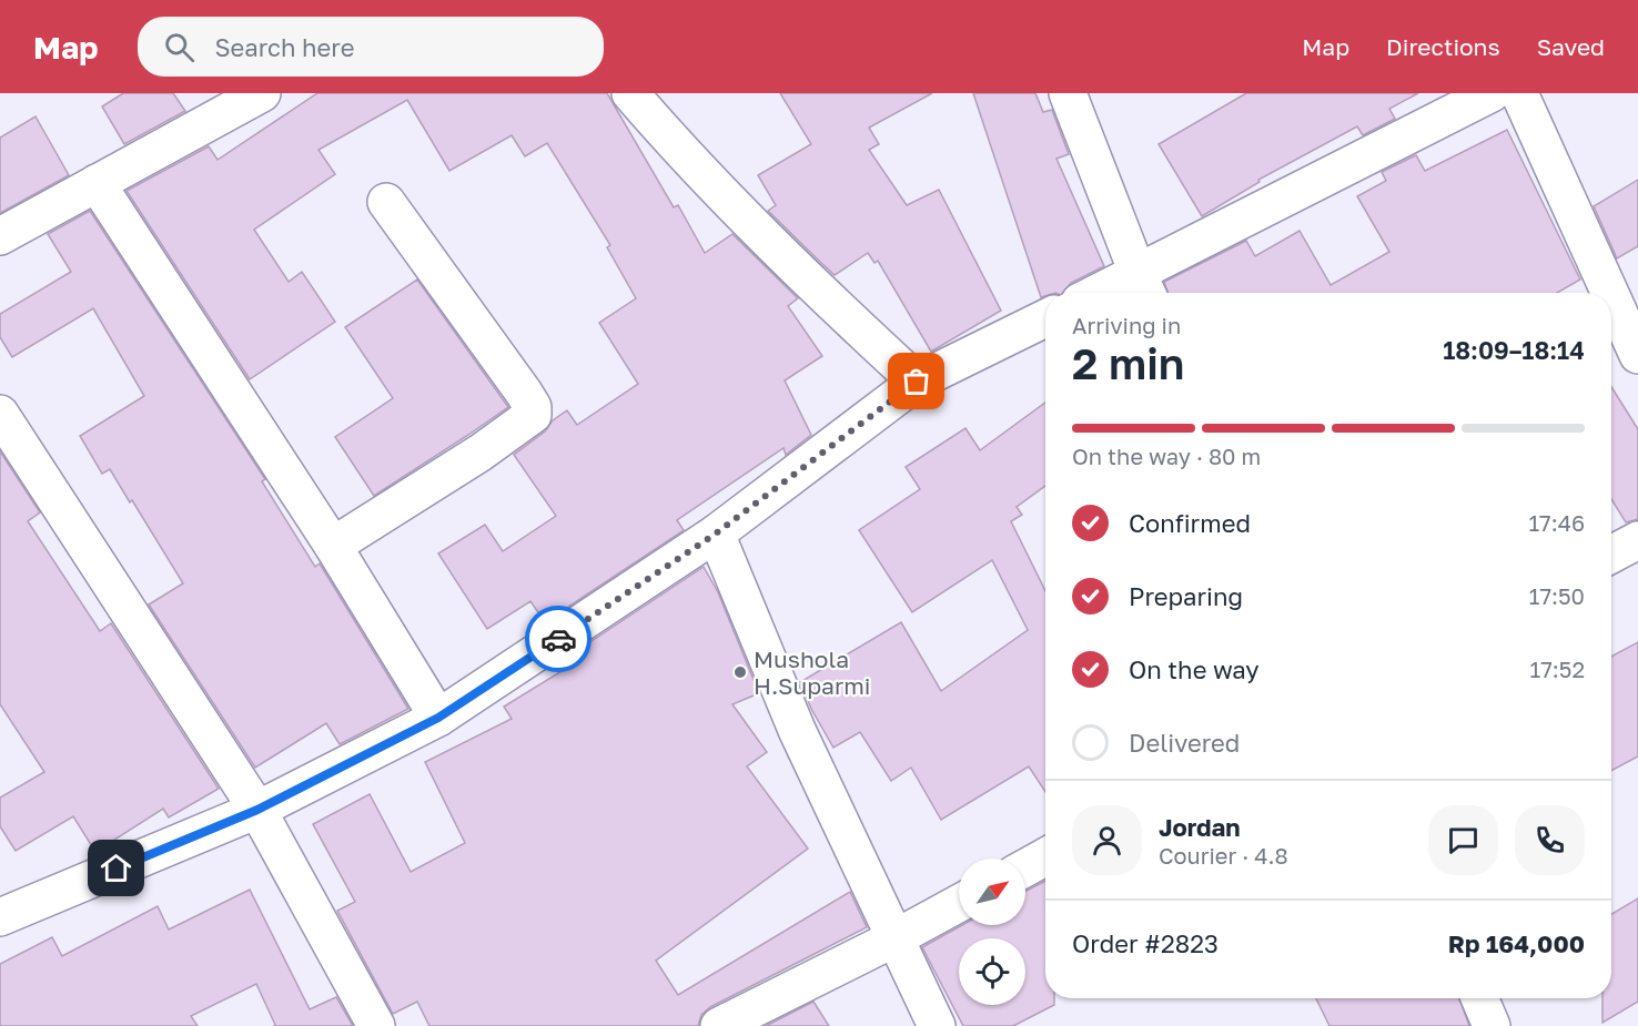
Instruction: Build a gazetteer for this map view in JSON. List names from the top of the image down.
{
  "places": ["Mushola H.Suparmi"],
  "north": "top right",
  "page": {
    "header": "Map",
    "search": "Search here",
    "nav": ["Map", "Directions", "Saved"],
    "heading": ["2 min", "Arriving in", "18:09–18:14"],
    "panel": [
      "Jordan",
      "Courier · 4.8",
      "Order #2823",
      "Rp 164,000"
    ],
    "bar": "On the way · 80 m",
    "list": [
      ["Confirmed", "17:46"],
      ["Preparing", "17:50"],
      ["On the way", "17:52"],
      "Delivered"
    ]
  }
}
